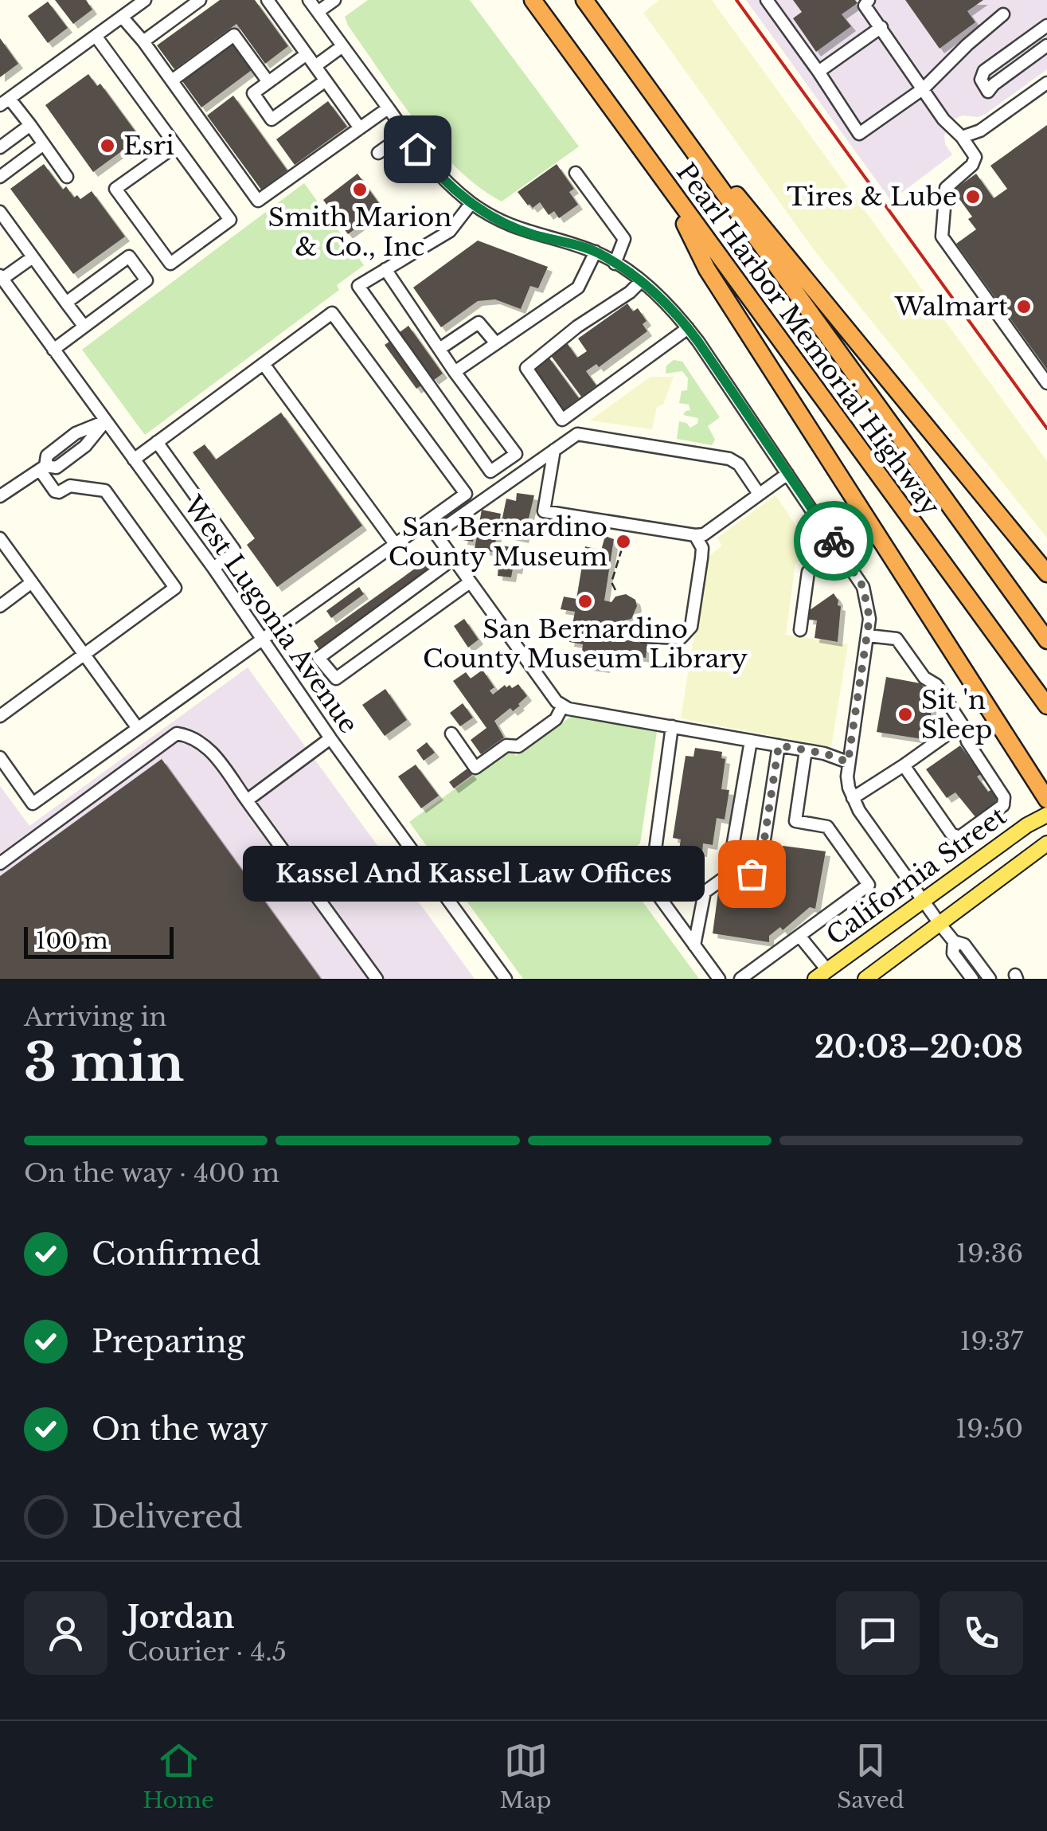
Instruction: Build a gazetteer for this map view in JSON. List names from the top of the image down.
{
  "streets": {
    "highway": ["Pearl Harbor Memorial Highway"],
    "main road": ["California Street"],
    "street": ["West Lugonia Avenue"]
  },
  "places": [
    "Esri",
    "Smith Marion & Co., Inc",
    "Tires & Lube",
    "Walmart",
    "San Bernardino County Museum",
    "San Bernardino County Museum Library",
    "Sit 'n Sleep",
    "Kassel And Kassel Law Offices"
  ],
  "scale_bar": "100 m",
  "page": {
    "bubble": "Kassel And Kassel Law Offices",
    "scale": "100 m",
    "heading": ["3 min", "Arriving in", "20:03–20:08"],
    "panel": ["Jordan", "Courier · 4.5"],
    "bar": "On the way · 400 m",
    "list": [
      ["Confirmed", "19:36"],
      ["Preparing", "19:37"],
      ["On the way", "19:50"],
      "Delivered"
    ],
    "tabs": ["Home", "Map", "Saved"]
  }
}
